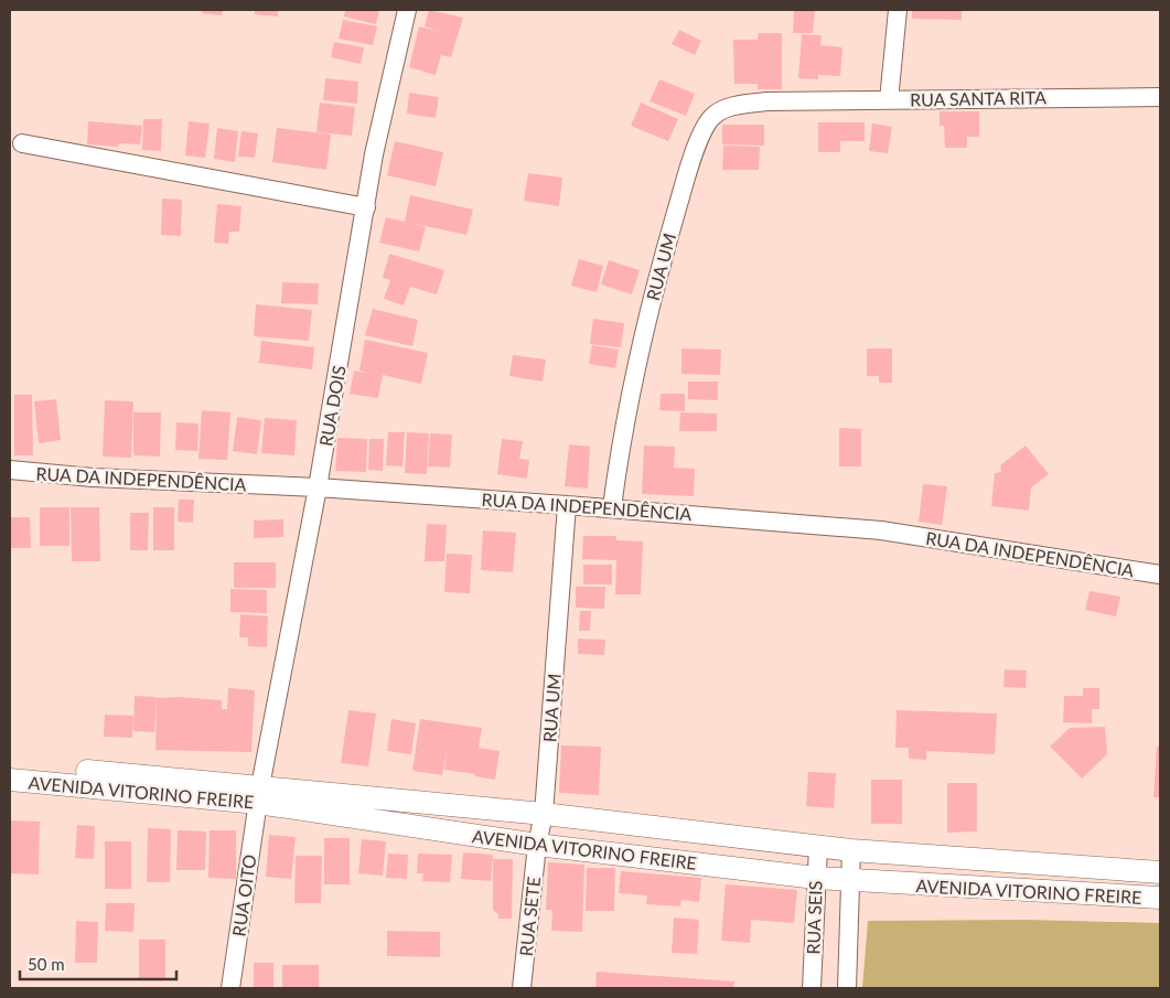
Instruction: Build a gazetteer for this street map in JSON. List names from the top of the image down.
{
  "streets": {
    "street": [
      "RUA SANTA RITA",
      "RUA UM",
      "RUA DOIS",
      "RUA DA INDEPENDÊNCIA",
      "AVENIDA VITORINO FREIRE",
      "RUA OITO",
      "RUA SETE",
      "RUA SEIS"
    ]
  },
  "crossings": [
    ["RUA SANTA RITA", "RUA UM"],
    ["RUA UM", "RUA DA INDEPENDÊNCIA"],
    ["RUA UM", "AVENIDA VITORINO FREIRE"],
    ["RUA UM", "RUA SETE"],
    ["RUA DOIS", "RUA DA INDEPENDÊNCIA"],
    ["RUA DOIS", "AVENIDA VITORINO FREIRE"],
    ["RUA DOIS", "RUA OITO"],
    ["AVENIDA VITORINO FREIRE", "RUA OITO"],
    ["AVENIDA VITORINO FREIRE", "RUA SETE"],
    ["AVENIDA VITORINO FREIRE", "RUA SEIS"]
  ],
  "scale_bar": "50 m"
}
